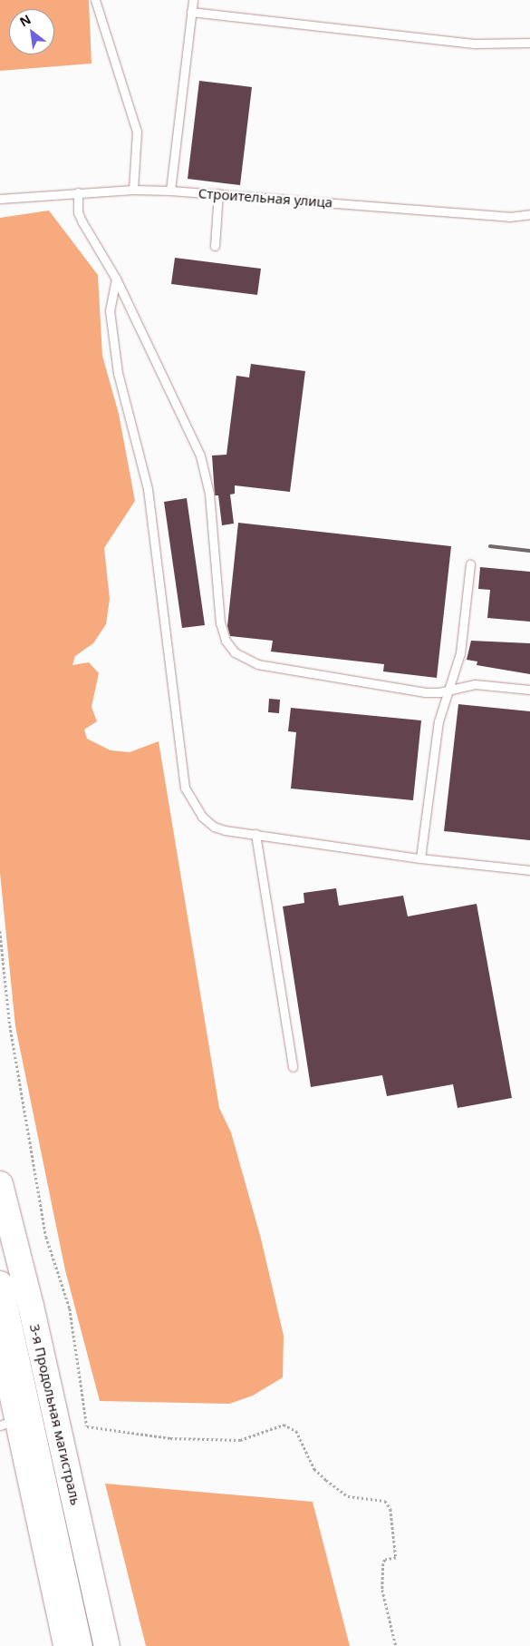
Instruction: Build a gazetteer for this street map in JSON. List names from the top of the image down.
{
  "streets": {
    "highway": ["3-я Продольная магистраль"],
    "lane": ["Строительная улица"]
  },
  "north": "top left"
}
